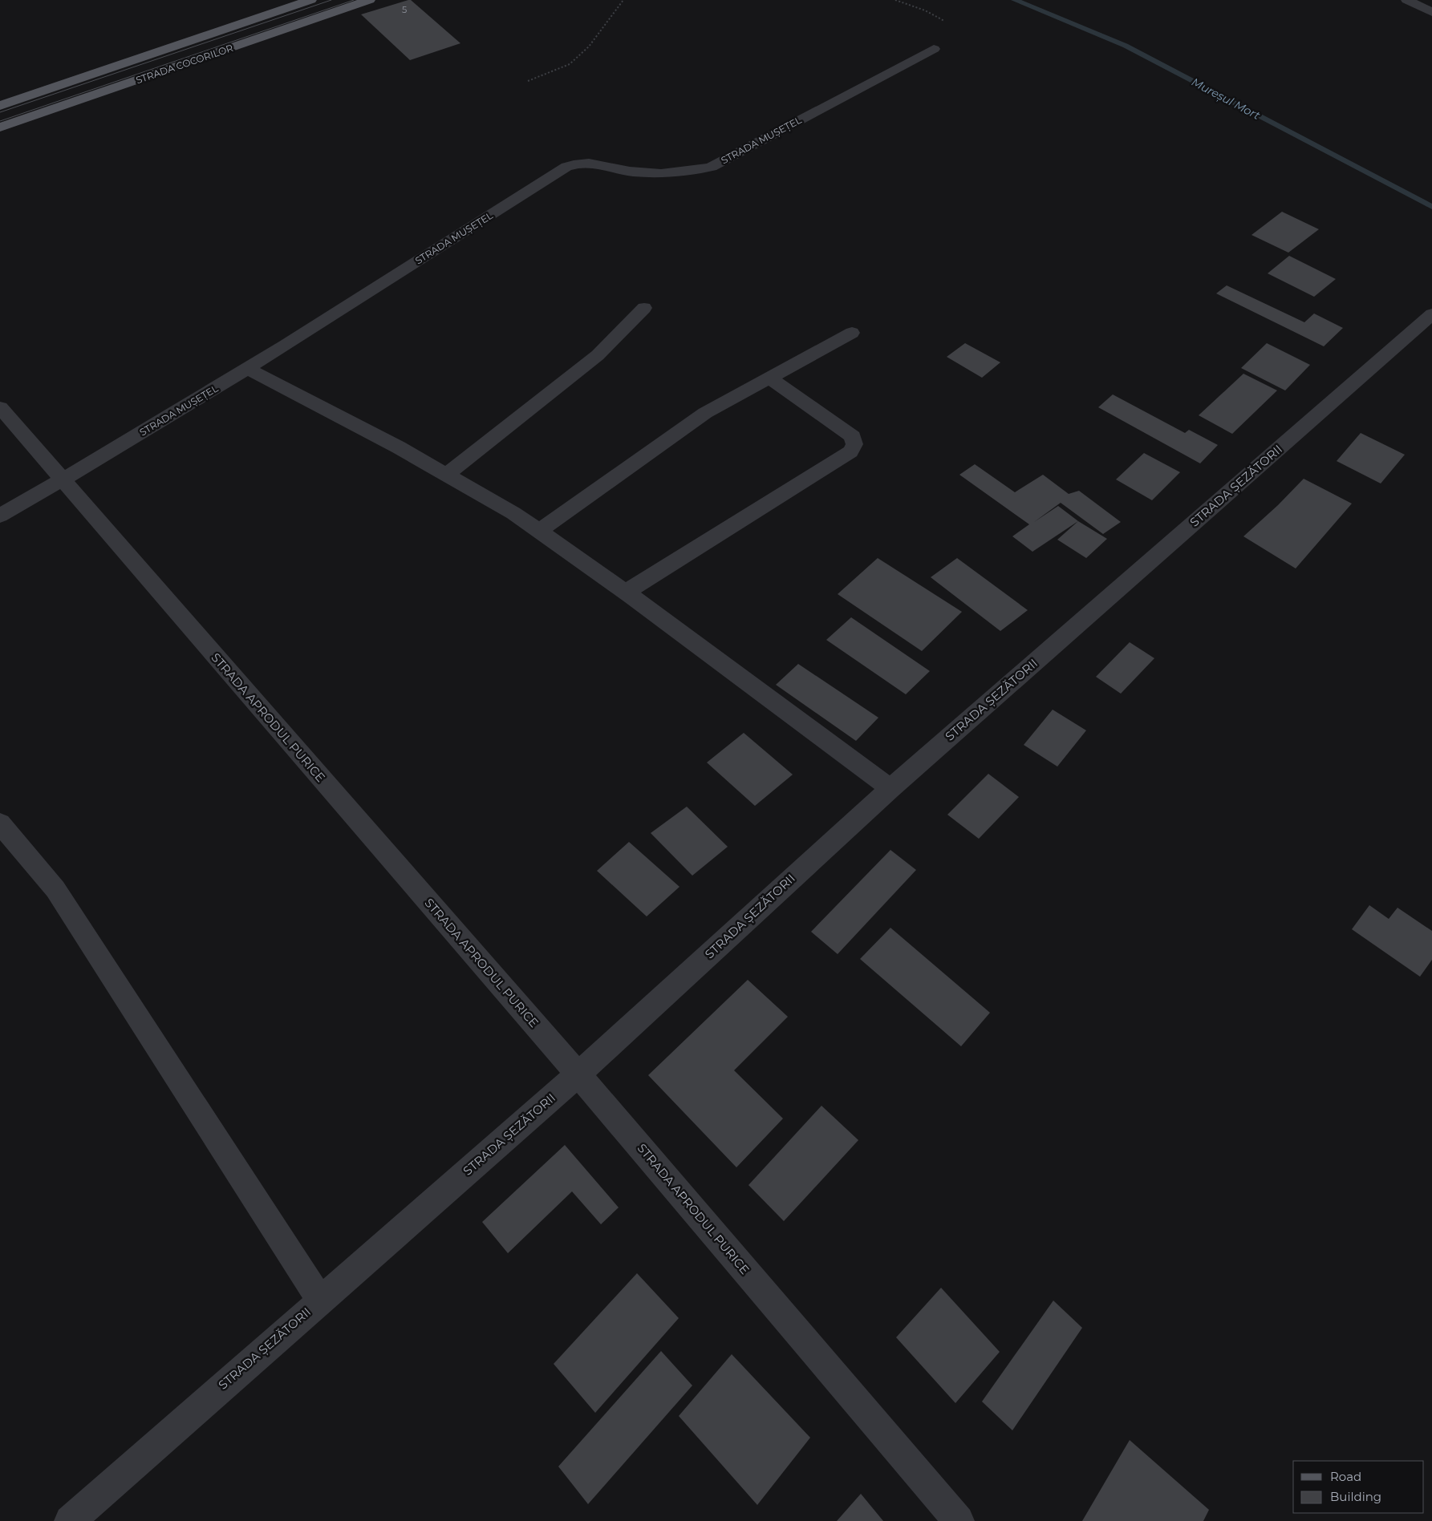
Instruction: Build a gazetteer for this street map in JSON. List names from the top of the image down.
{
  "streets": {
    "main road": ["STRADA COCORILOR"],
    "street": ["STRADA MUȘEȚEL", "STRADA ȘEZĂTORII", "STRADA APRODUL PURICE"]
  },
  "crossings": [
    ["STRADA MUȘEȚEL", "STRADA APRODUL PURICE"],
    ["STRADA ȘEZĂTORII", "STRADA APRODUL PURICE"]
  ],
  "water": ["Mureșul Mort"],
  "house_numbers": ["5"],
  "legend": ["Road", "Building"]
}
